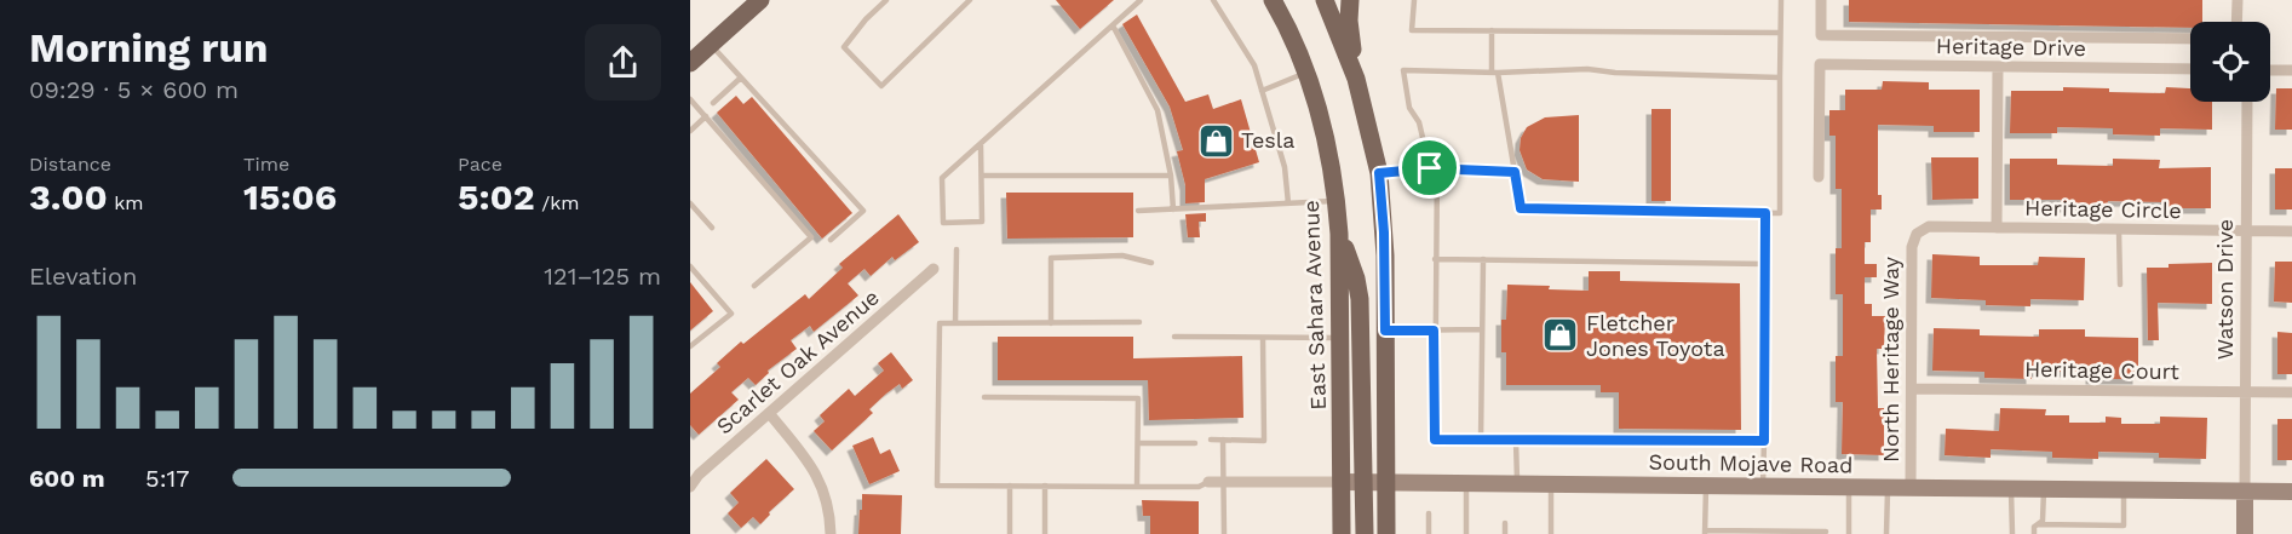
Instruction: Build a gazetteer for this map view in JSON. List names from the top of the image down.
{
  "streets": {
    "main road": ["East Sahara Avenue"],
    "street": [
      "Heritage Drive",
      "Heritage Circle",
      "Watson Drive",
      "North Heritage Way",
      "Scarlet Oak Avenue",
      "Heritage Court",
      "South Mojave Road"
    ]
  },
  "crossings": [
    ["Heritage Circle", "Watson Drive"],
    ["Heritage Circle", "North Heritage Way"],
    ["Watson Drive", "Heritage Court"],
    ["Watson Drive", "South Mojave Road"],
    ["East Sahara Avenue", "South Mojave Road"],
    ["North Heritage Way", "Heritage Court"],
    ["North Heritage Way", "South Mojave Road"]
  ],
  "places": {
    "shop": ["Tesla", "Fletcher Jones Toyota"]
  },
  "page": {
    "heading": ["Morning run", "09:29 · 5 × 600 m"],
    "stats": [
      ["Distance", "3.00 km"],
      ["Time", "15:06"],
      ["Pace", "5:02 /km"]
    ],
    "chart": ["Elevation", "121–125 m"],
    "list": [
      {
        "name": "600 m",
        "note": "5:17"
      }
    ]
  }
}
